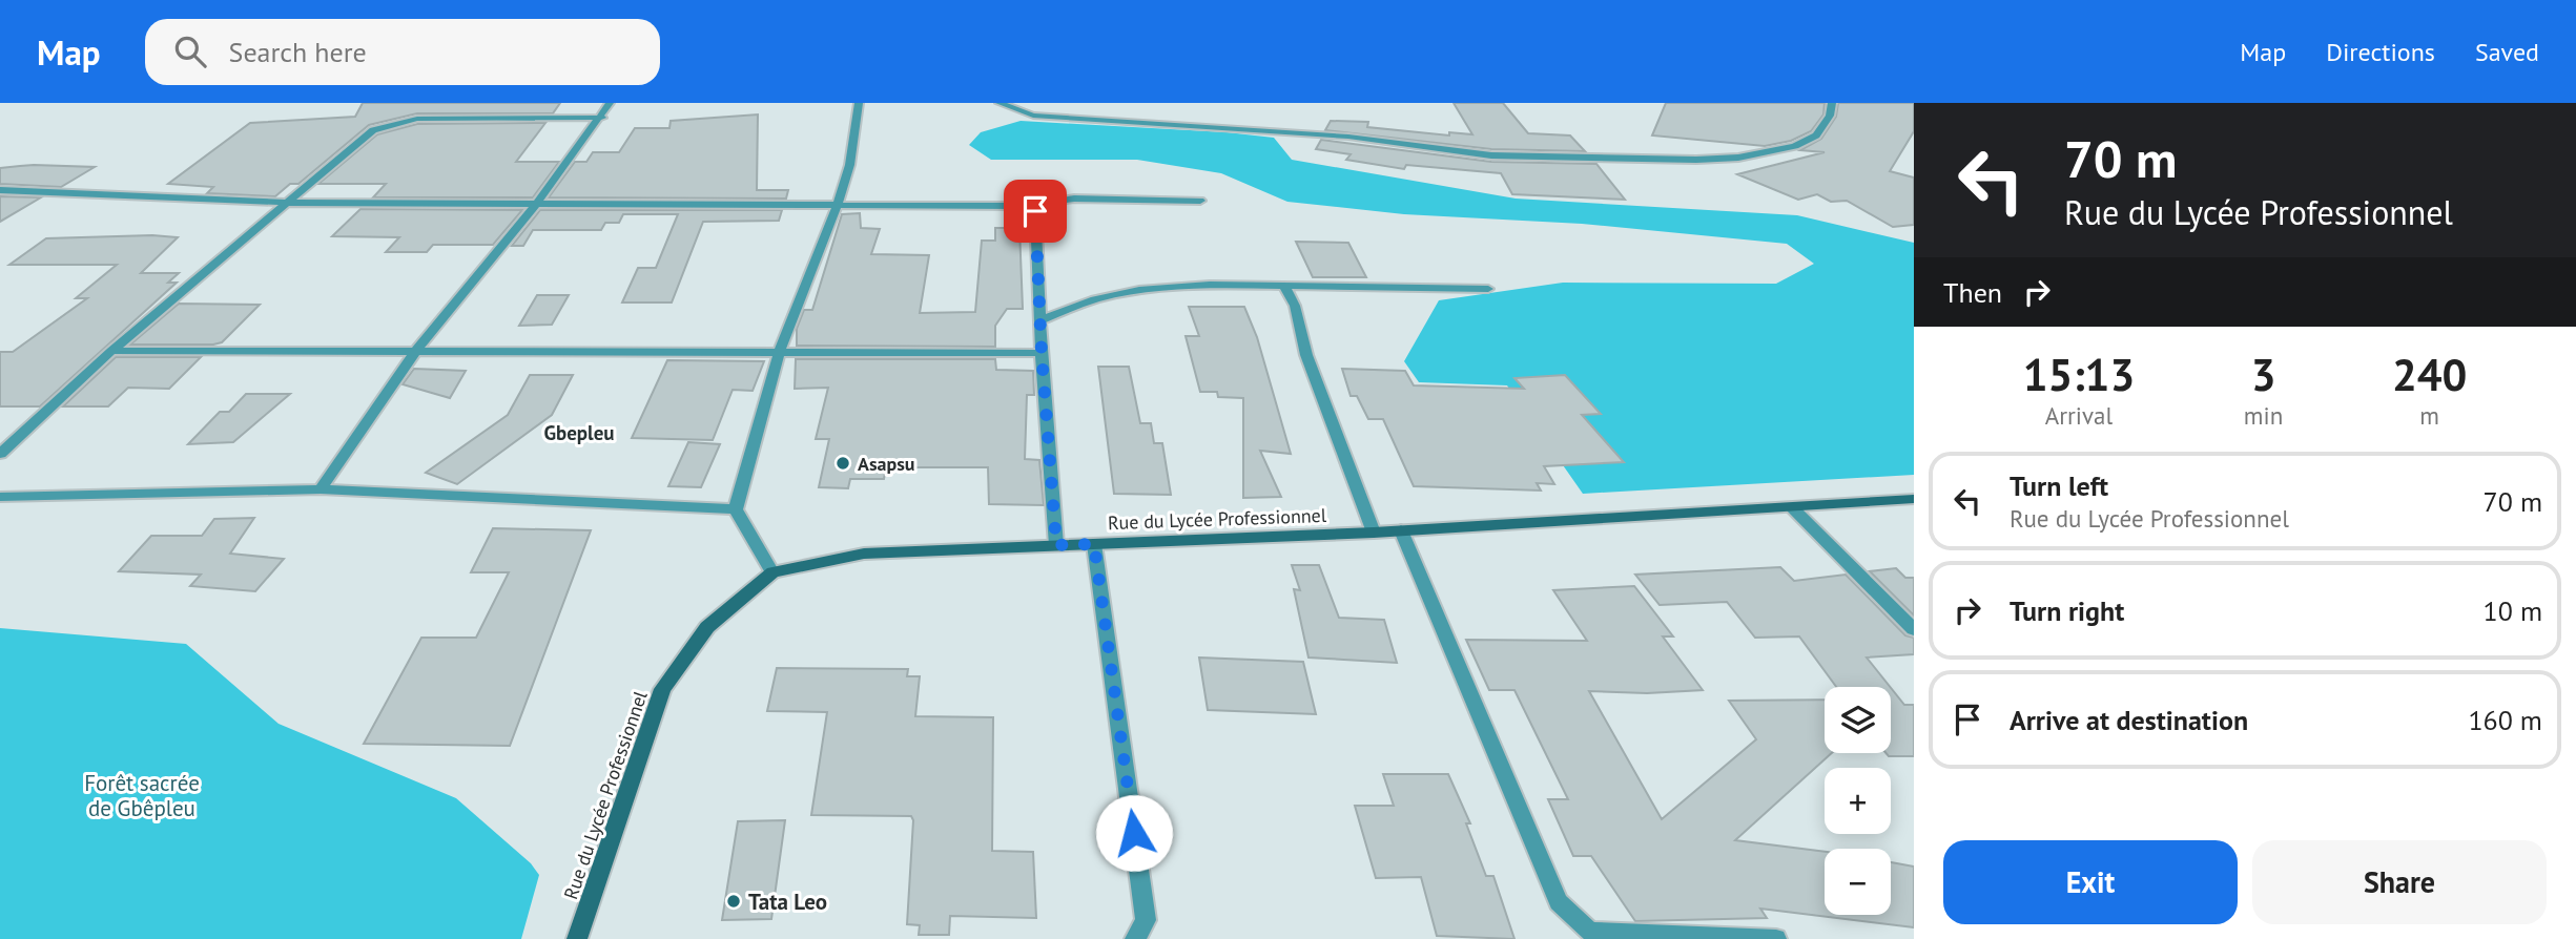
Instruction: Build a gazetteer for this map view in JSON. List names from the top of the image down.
{
  "streets": {
    "main road": ["Rue du Lycée Professionnel"]
  },
  "districts": ["Gbepleu"],
  "parks": ["Forêt sacrée de Gbêpleu"],
  "places": ["Asapsu", "Tata Leo"],
  "page": {
    "header": "Map",
    "search": "Search here",
    "nav": ["Map", "Directions", "Saved"],
    "turn": ["70 m", "Rue du Lycée Professionnel"],
    "then": "Then",
    "eta": [
      "15:13",
      "Arrival",
      "3",
      "min",
      "240",
      "m"
    ],
    "list": [
      {
        "name": "Turn left",
        "note": "Rue du Lycée Professionnel",
        "value": "70 m"
      },
      {
        "name": "Turn right",
        "value": "10 m"
      },
      {
        "name": "Arrive at destination",
        "value": "160 m"
      }
    ],
    "map_buttons": ["+", "−"],
    "buttons": ["Exit", "Share"]
  }
}
